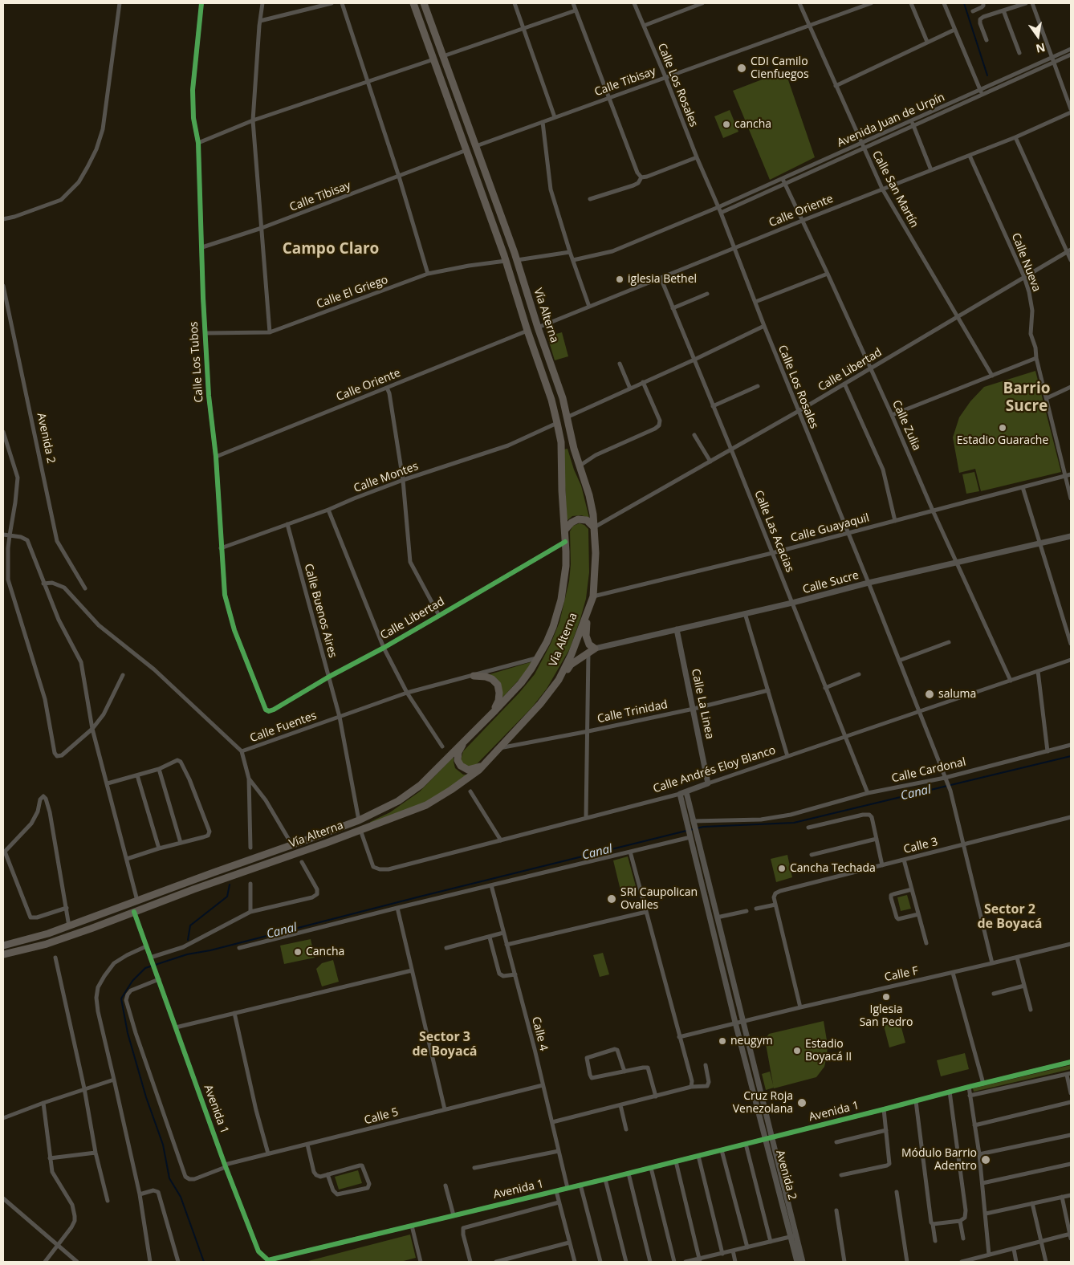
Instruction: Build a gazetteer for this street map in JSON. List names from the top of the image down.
{
  "streets": {
    "highway": ["Vía Alterna"],
    "street": [
      "Calle Tibisay",
      "Calle Los Rosales",
      "Avenida Juan de Urpín",
      "Calle San Martín",
      "Calle Oriente",
      "Calle Nueva",
      "Calle El Griego",
      "Calle Los Tubos",
      "Calle Libertad",
      "Calle Zulia",
      "Avenida 2",
      "Calle Montes",
      "Calle Guayaquil",
      "Calle Las Acacias",
      "Calle Sucre",
      "Calle Buenos Aires",
      "Calle La Linea",
      "Calle Trinidad",
      "Calle Fuentes",
      "Calle Andrés Eloy Blanco",
      "Calle Cardonal",
      "Calle 3",
      "Calle F",
      "Calle 4",
      "Avenida 1",
      "Calle 5"
    ]
  },
  "crossings": [
    ["Calle Tibisay", "Calle Los Rosales"],
    ["Calle Tibisay", "Calle San Martín"],
    ["Calle Tibisay", "Vía Alterna"],
    ["Calle Tibisay", "Calle Los Tubos"],
    ["Calle Los Rosales", "Avenida Juan de Urpín"],
    ["Calle Los Rosales", "Calle Oriente"],
    ["Calle Los Rosales", "Calle Libertad"],
    ["Calle Los Rosales", "Calle Guayaquil"],
    ["Calle Los Rosales", "Calle Sucre"],
    ["Calle Los Rosales", "Calle Andrés Eloy Blanco"],
    ["Calle Los Rosales", "Calle Cardonal"],
    ["Calle Los Rosales", "Calle 3"],
    ["Avenida Juan de Urpín", "Calle San Martín"],
    ["Avenida Juan de Urpín", "Calle Zulia"],
    ["Calle San Martín", "Calle Oriente"],
    ["Calle San Martín", "Calle Libertad"],
    ["Calle Oriente", "Calle Nueva"],
    ["Calle Oriente", "Vía Alterna"],
    ["Calle Oriente", "Calle Los Tubos"],
    ["Calle Oriente", "Calle Zulia"],
    ["Calle Oriente", "Calle Las Acacias"],
    ["Calle Nueva", "Calle Libertad"],
    ["Calle Nueva", "Calle Guayaquil"],
    ["Calle El Griego", "Vía Alterna"],
    ["Calle El Griego", "Calle Los Tubos"],
    ["Vía Alterna", "Calle Libertad"],
    ["Vía Alterna", "Calle Montes"],
    ["Vía Alterna", "Calle Guayaquil"],
    ["Vía Alterna", "Calle Buenos Aires"],
    ["Vía Alterna", "Calle Trinidad"],
    ["Vía Alterna", "Calle Fuentes"],
    ["Vía Alterna", "Calle Andrés Eloy Blanco"],
    ["Calle Los Tubos", "Calle Libertad"],
    ["Calle Los Tubos", "Calle Montes"],
    ["Calle Libertad", "Calle Zulia"],
    ["Calle Libertad", "Calle Las Acacias"],
    ["Calle Libertad", "Calle Buenos Aires"],
    ["Calle Zulia", "Calle Guayaquil"],
    ["Calle Zulia", "Calle Sucre"],
    ["Calle Zulia", "Calle Andrés Eloy Blanco"],
    ["Avenida 2", "Calle Andrés Eloy Blanco"],
    ["Avenida 2", "Calle Cardonal"],
    ["Avenida 2", "Calle F"],
    ["Avenida 2", "Avenida 1"],
    ["Calle Montes", "Calle Buenos Aires"],
    ["Calle Guayaquil", "Calle Las Acacias"],
    ["Calle Las Acacias", "Calle Sucre"],
    ["Calle Las Acacias", "Calle Andrés Eloy Blanco"],
    ["Calle Las Acacias", "Calle Cardonal"],
    ["Calle Sucre", "Calle La Linea"],
    ["Calle Buenos Aires", "Calle Fuentes"],
    ["Calle La Linea", "Calle Trinidad"],
    ["Calle La Linea", "Calle Andrés Eloy Blanco"],
    ["Calle 4", "Avenida 1"],
    ["Calle 4", "Calle 5"],
    ["Avenida 1", "Calle 5"]
  ],
  "districts": [
    "Campo Claro",
    "Barrio Sucre",
    "Sector 2 de Boyacá",
    "Sector 3 de Boyacá"
  ],
  "water": ["Canal"],
  "places": [
    "CDI Camilo Cienfuegos",
    "cancha",
    "iglesia Bethel",
    "Estadio Guarache",
    "saluma",
    "Cancha Techada",
    "SRI Caupolican Ovalles",
    "Cancha",
    "Iglesia San Pedro",
    "neugym",
    "Estadio Boyacá II",
    "Cruz Roja Venezolana",
    "Módulo Barrio Adentro"
  ],
  "north": "bottom"
}
